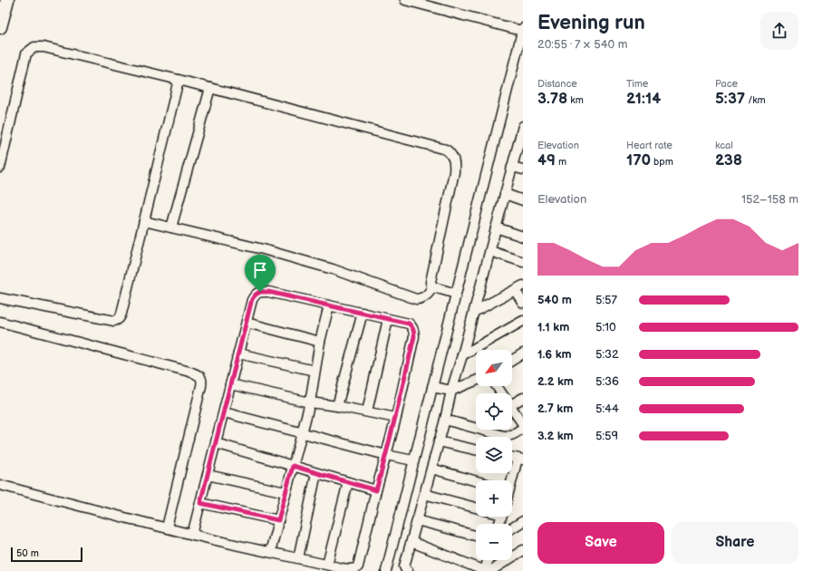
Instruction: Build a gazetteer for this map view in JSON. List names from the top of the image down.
{
  "scale_bar": "50 m",
  "north": "bottom left",
  "page": {
    "heading": ["Evening run", "20:55 · 7 × 540 m"],
    "stats": [
      ["Distance", "3.78 km"],
      ["Time", "21:14"],
      ["Pace", "5:37 /km"],
      ["Elevation", "49 m"],
      ["Heart rate", "170 bpm"],
      ["kcal", "238"]
    ],
    "chart": ["Elevation", "152–158 m"],
    "list": [
      {
        "name": "540 m",
        "note": "5:57"
      },
      {
        "name": "1.1 km",
        "note": "5:10"
      },
      {
        "name": "1.6 km",
        "note": "5:32"
      },
      {
        "name": "2.2 km",
        "note": "5:36"
      },
      {
        "name": "2.7 km",
        "note": "5:44"
      },
      {
        "name": "3.2 km",
        "note": "5:59"
      }
    ],
    "map_buttons": ["+", "−"],
    "buttons": ["Save", "Share"],
    "scale": "50 m"
  }
}
